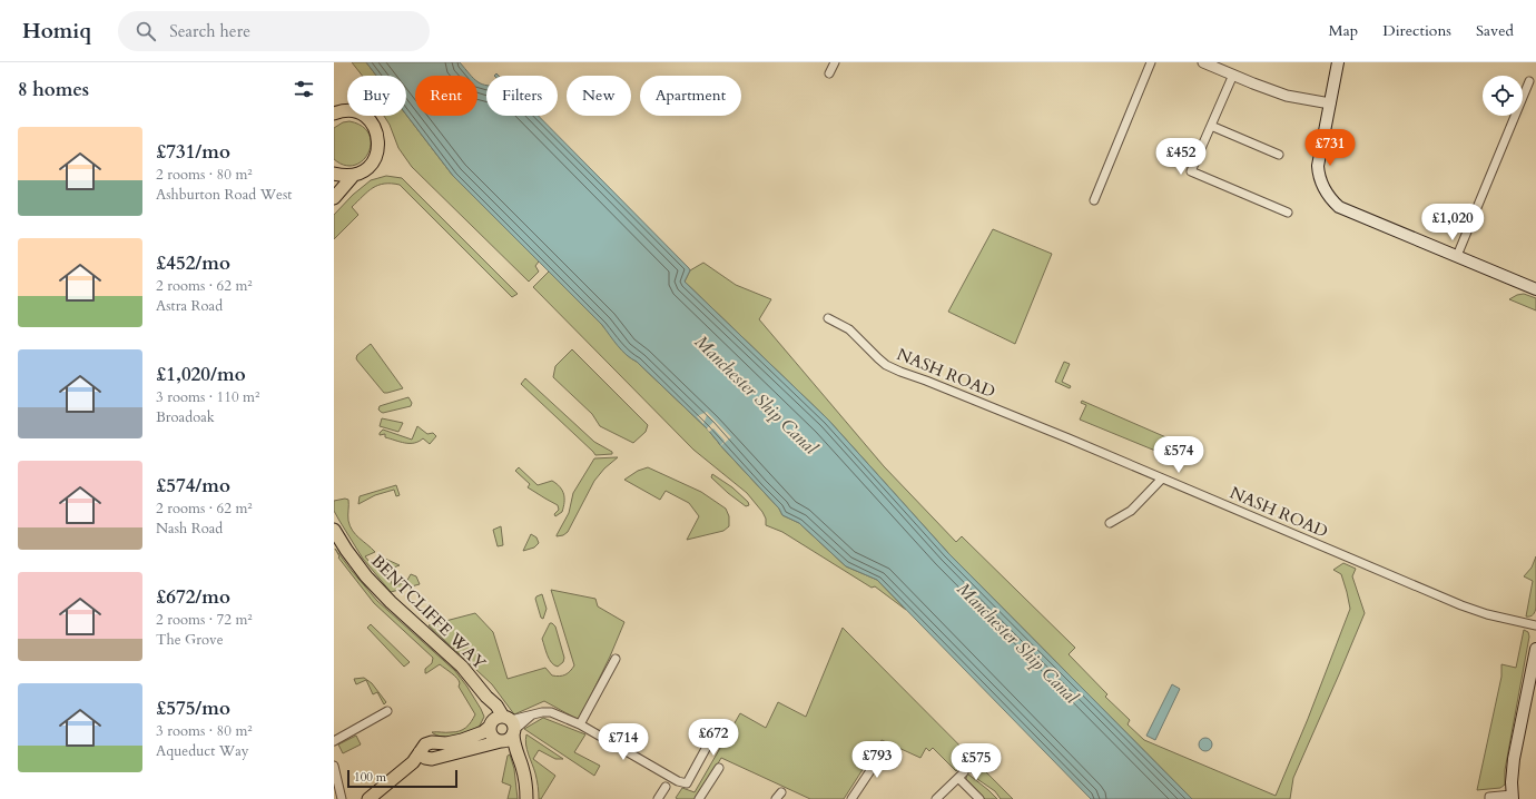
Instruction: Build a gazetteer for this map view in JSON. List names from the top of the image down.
{
  "streets": {
    "main road": ["BENTCLIFFE WAY"],
    "street": ["NASH ROAD"]
  },
  "water": ["Manchester Ship Canal"],
  "scale_bar": "100 m",
  "page": {
    "header": "Homiq",
    "search": "Search here",
    "nav": ["Map", "Directions", "Saved"],
    "heading": "8 homes",
    "chip": [
      "Buy",
      "Rent",
      "Filters",
      "New",
      "Apartment"
    ],
    "list": [
      {
        "name": "£731/mo",
        "note": "2 rooms · 80 m² · Ashburton Road West"
      },
      {
        "name": "£452/mo",
        "note": "2 rooms · 62 m² · Astra Road"
      },
      {
        "name": "£1,020/mo",
        "note": "3 rooms · 110 m² · Broadoak"
      },
      {
        "name": "£574/mo",
        "note": "2 rooms · 62 m² · Nash Road"
      },
      {
        "name": "£672/mo",
        "note": "2 rooms · 72 m² · The Grove"
      },
      {
        "name": "£575/mo",
        "note": "3 rooms · 80 m² · Aqueduct Way"
      }
    ],
    "price": [
      "£731",
      "£452",
      "£1,020",
      "£574",
      "£672",
      "£714",
      "£793",
      "£575"
    ],
    "scale": "100 m"
  }
}
